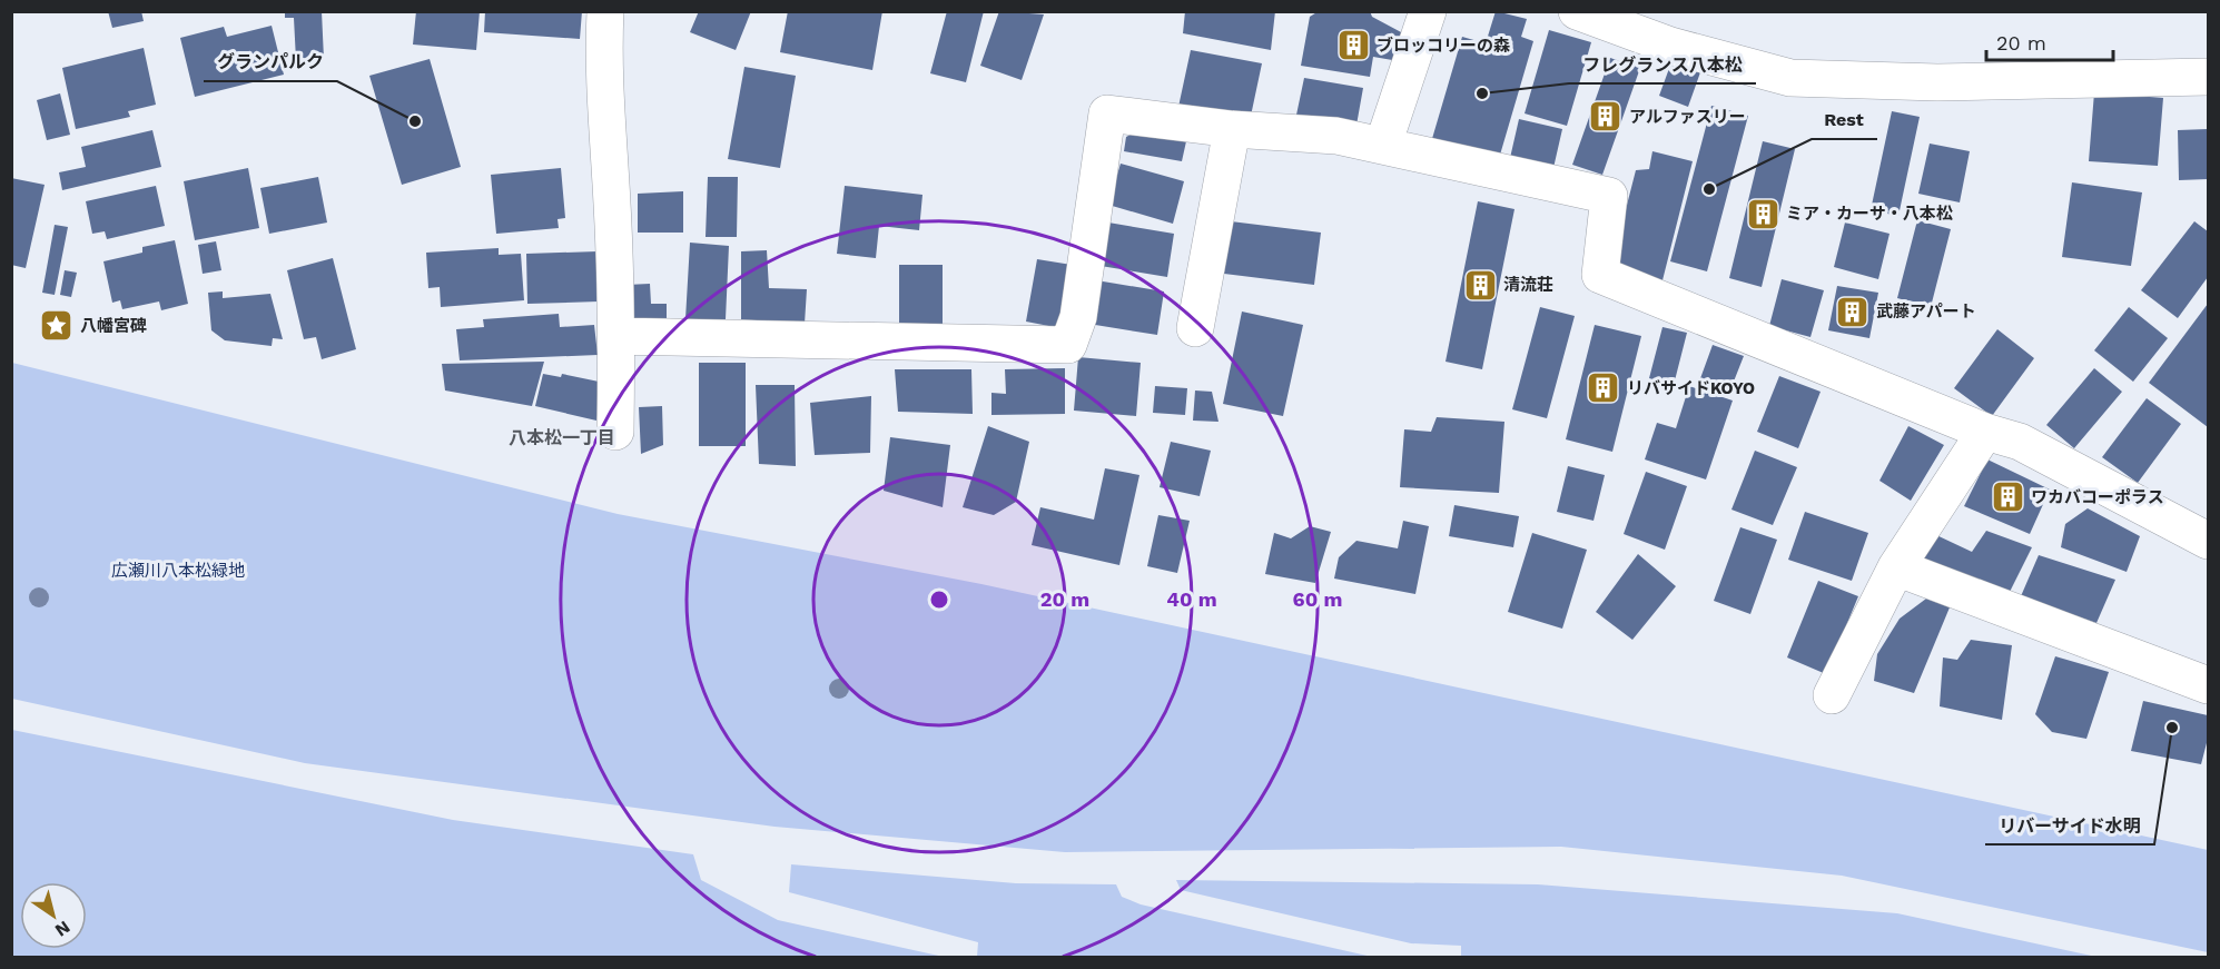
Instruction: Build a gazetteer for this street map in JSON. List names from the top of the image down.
{
  "districts": ["八本松一丁目"],
  "parks": ["広瀬川八本松緑地"],
  "places": {
    "building": [
      "ブロッコリーの森",
      "アルファスリー",
      "ミア・カーサ・八本松",
      "清流荘",
      "武藤アパート",
      "リバサイドKOYO",
      "ワカバコーポラス"
    ],
    "other": [
      "フレグランス八本松",
      "グランパルク",
      "Rest",
      "リバーサイド水明"
    ],
    "place": ["八幡宮碑"]
  },
  "scale_bar": "20 m",
  "north": "bottom right",
  "rings": ["20 m", "40 m", "60 m"]
}
